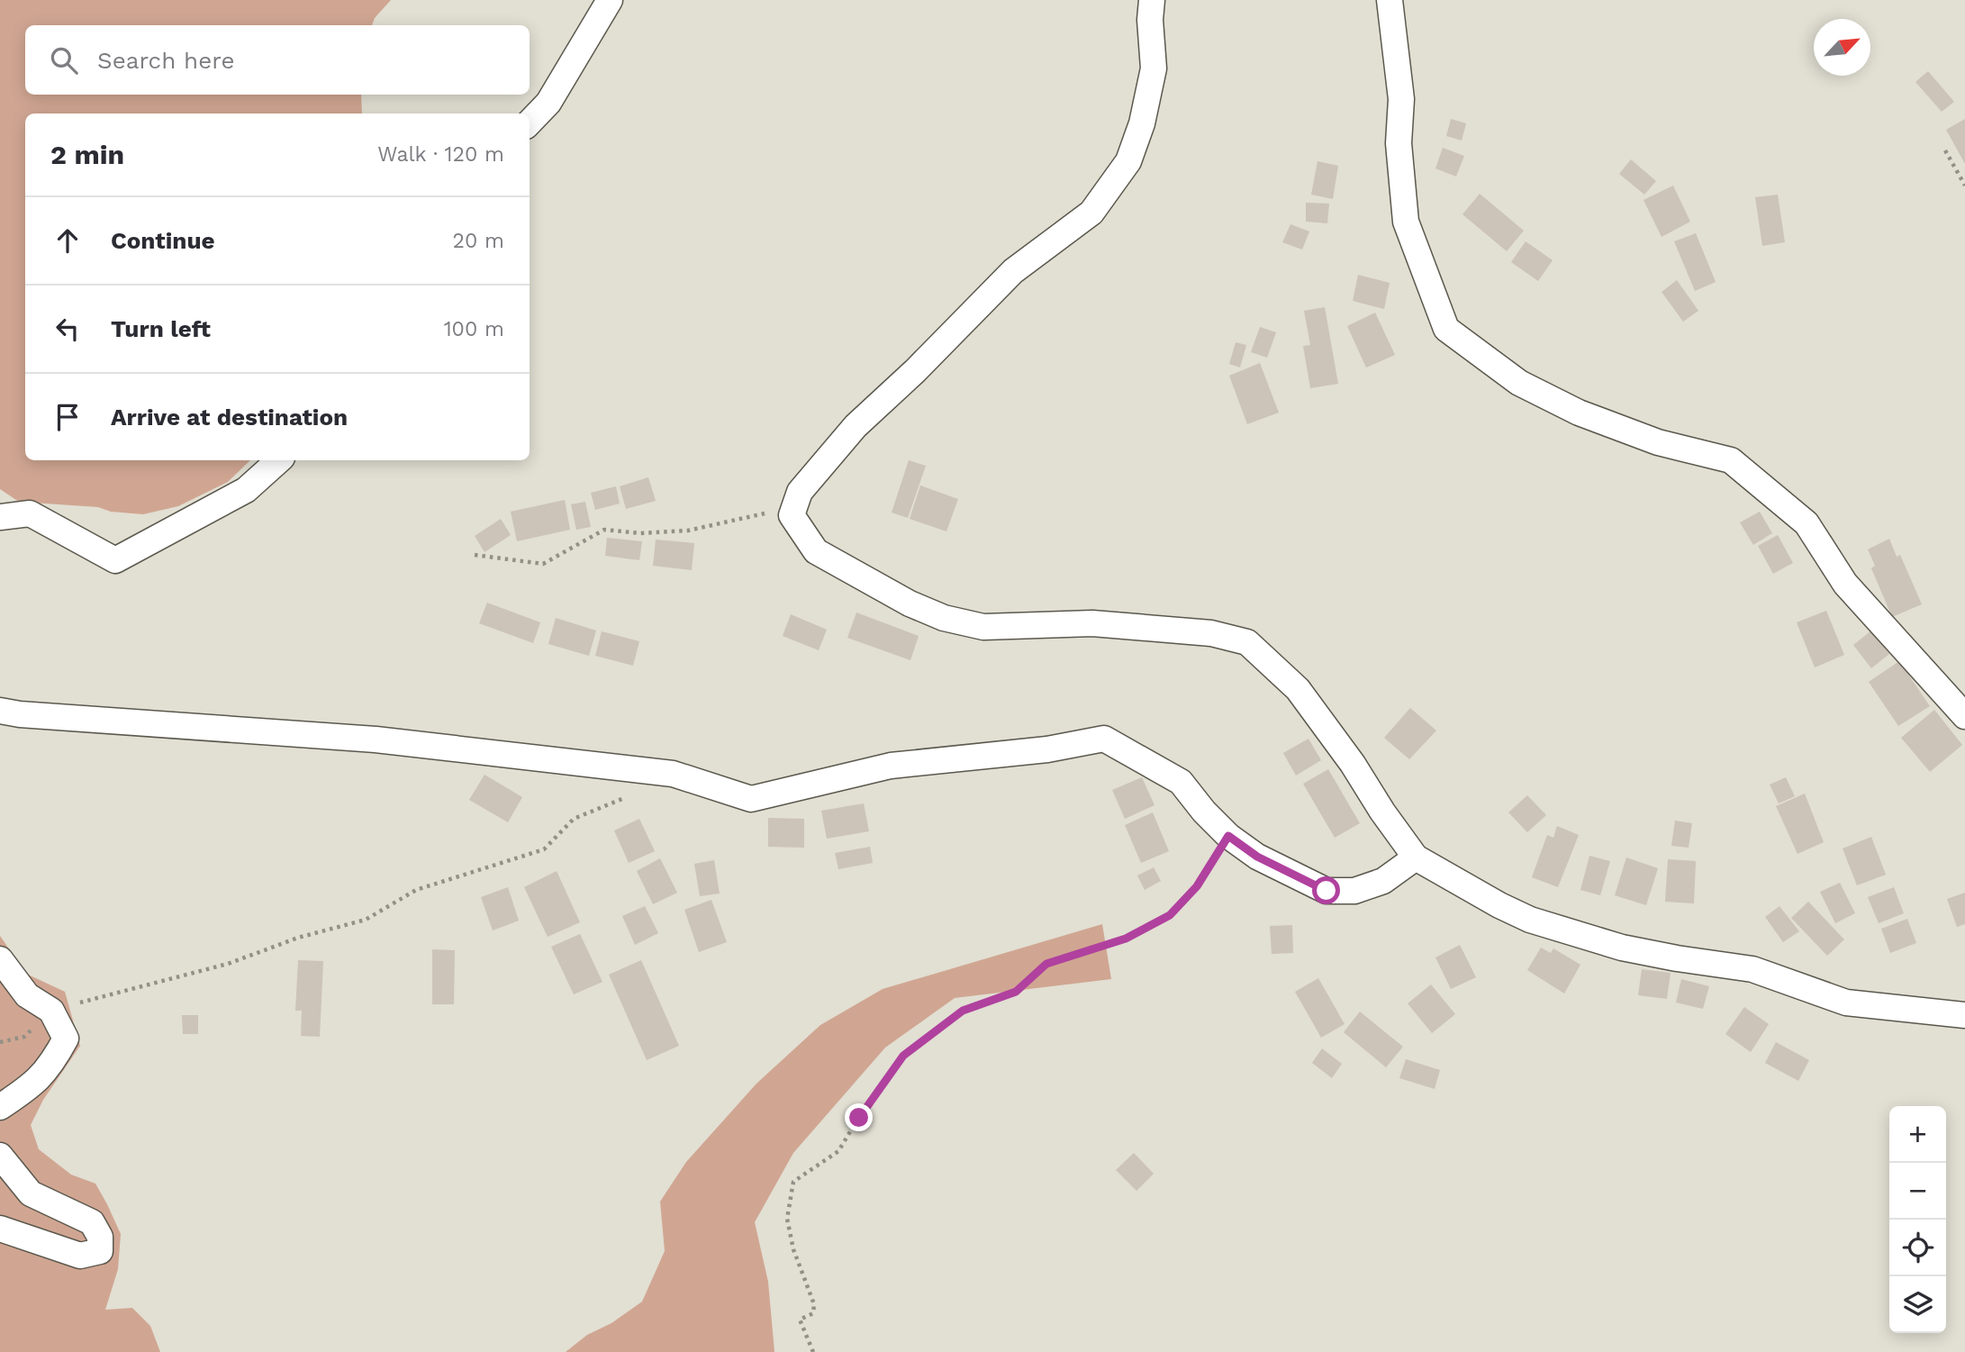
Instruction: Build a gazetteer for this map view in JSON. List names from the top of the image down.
{
  "north": "top right",
  "page": {
    "search": "Search here",
    "heading": ["2 min", "Walk · 120 m"],
    "list": [
      ["Continue", "20 m"],
      ["Turn left", "100 m"],
      "Arrive at destination"
    ],
    "map_buttons": ["+", "−"]
  }
}
